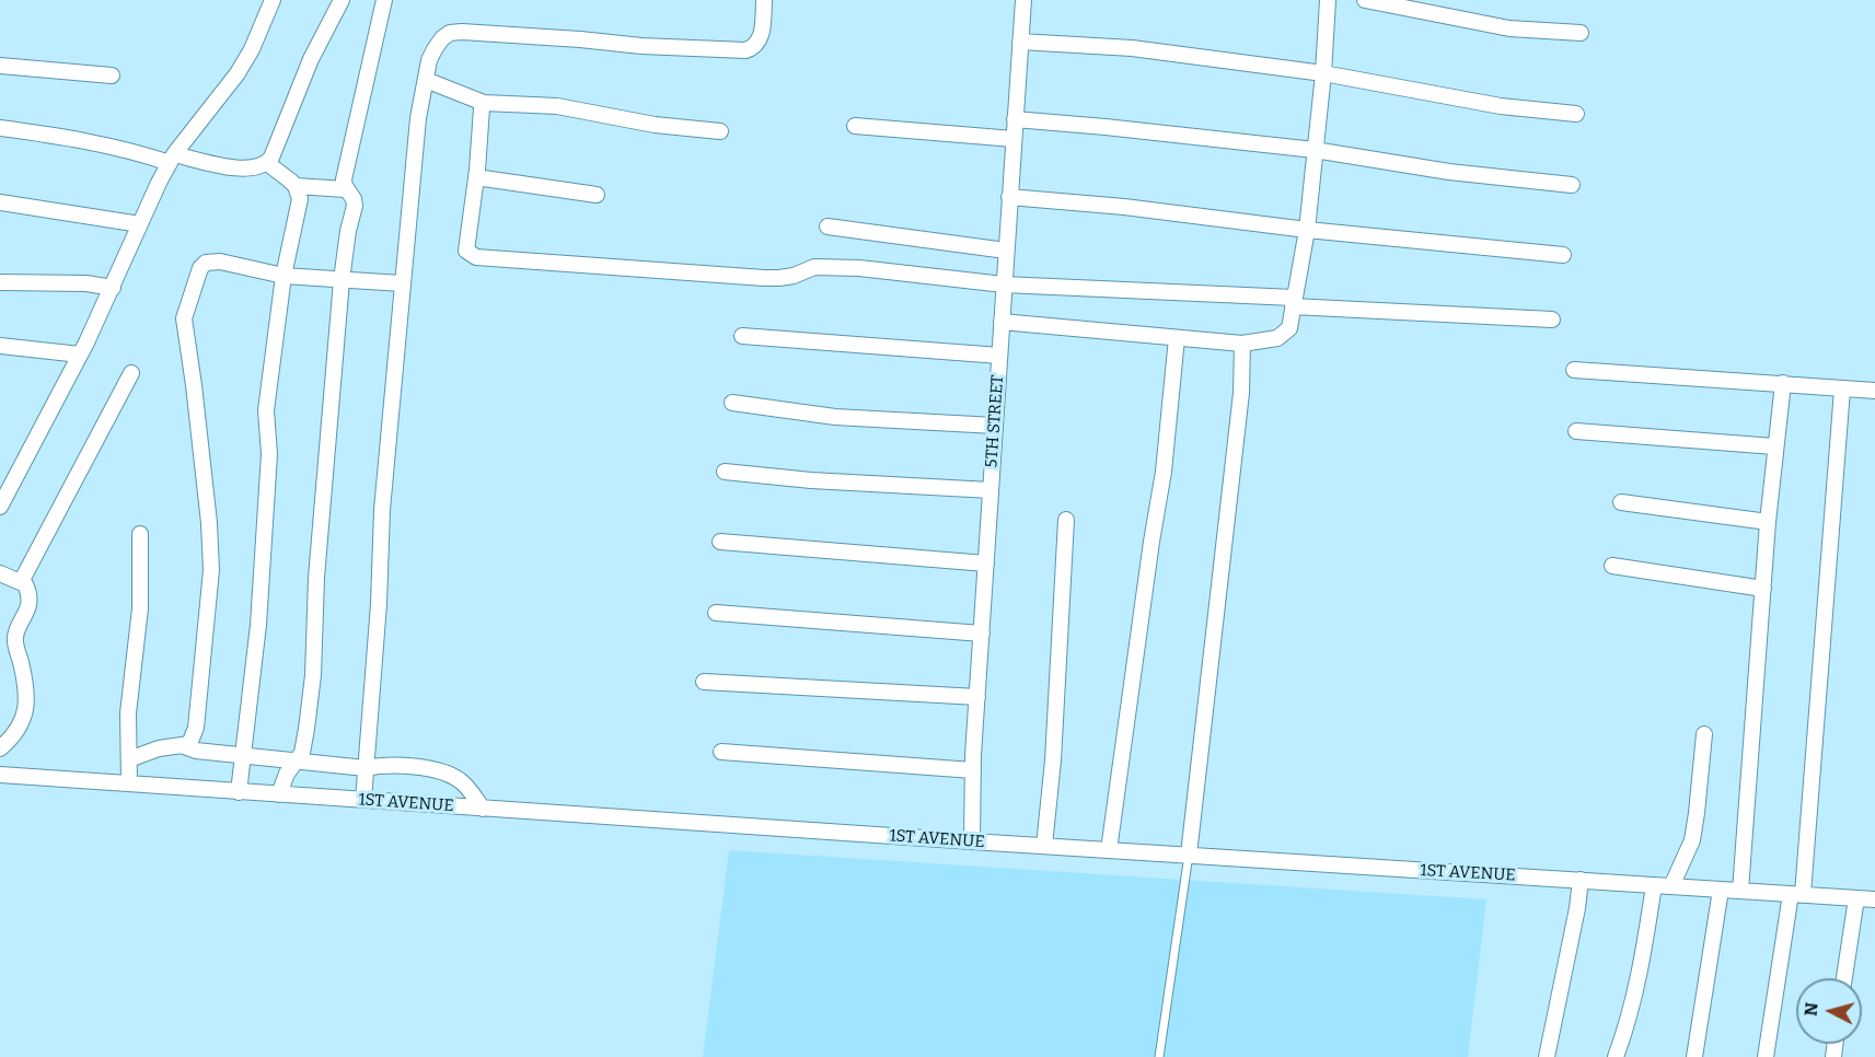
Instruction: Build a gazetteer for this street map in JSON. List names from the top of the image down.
{
  "streets": {
    "street": ["5TH STREET", "1ST AVENUE"]
  },
  "crossings": [
    ["5TH STREET", "1ST AVENUE"]
  ],
  "north": "left"
}
